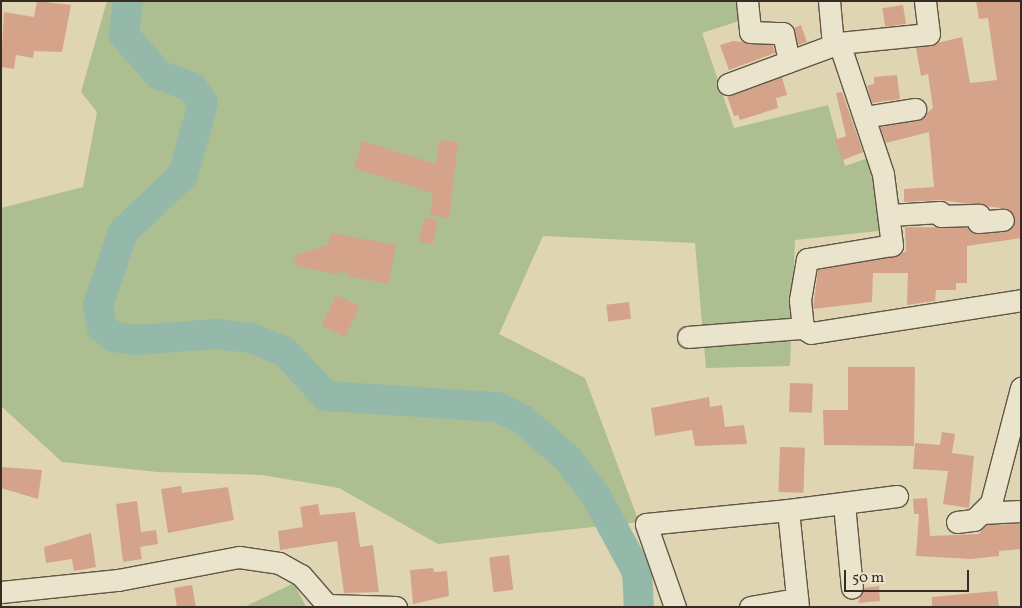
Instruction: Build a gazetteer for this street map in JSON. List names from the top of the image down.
{
  "scale_bar": "50 m"
}
